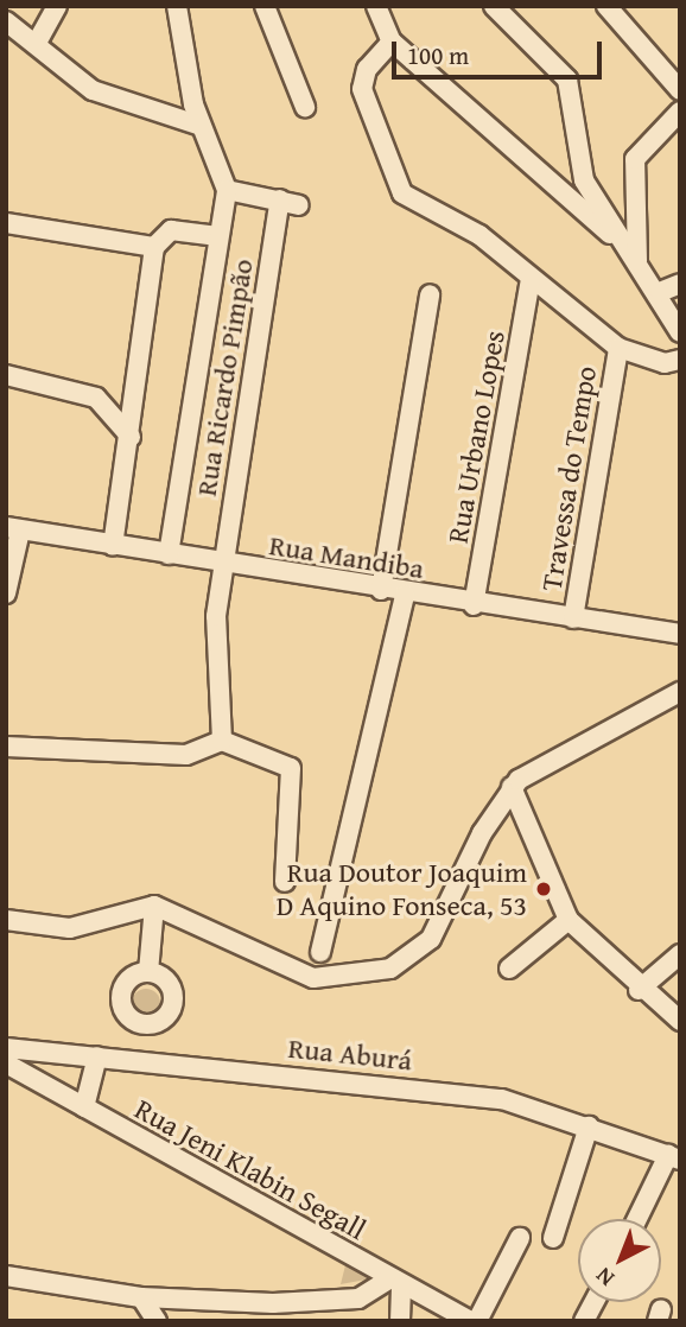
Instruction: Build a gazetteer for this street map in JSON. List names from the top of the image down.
{
  "streets": {
    "street": [
      "Rua Ricardo Pimpão",
      "Rua Urbano Lopes",
      "Travessa do Tempo",
      "Rua Mandiba",
      "Rua Aburá",
      "Rua Jeni Klabin Segall"
    ]
  },
  "crossings": [
    ["Rua Ricardo Pimpão", "Rua Mandiba"],
    ["Rua Urbano Lopes", "Rua Mandiba"],
    ["Travessa do Tempo", "Rua Mandiba"]
  ],
  "places": ["Rua Doutor Joaquim D Aquino Fonseca, 53"],
  "scale_bar": "100 m",
  "north": "bottom left"
}
